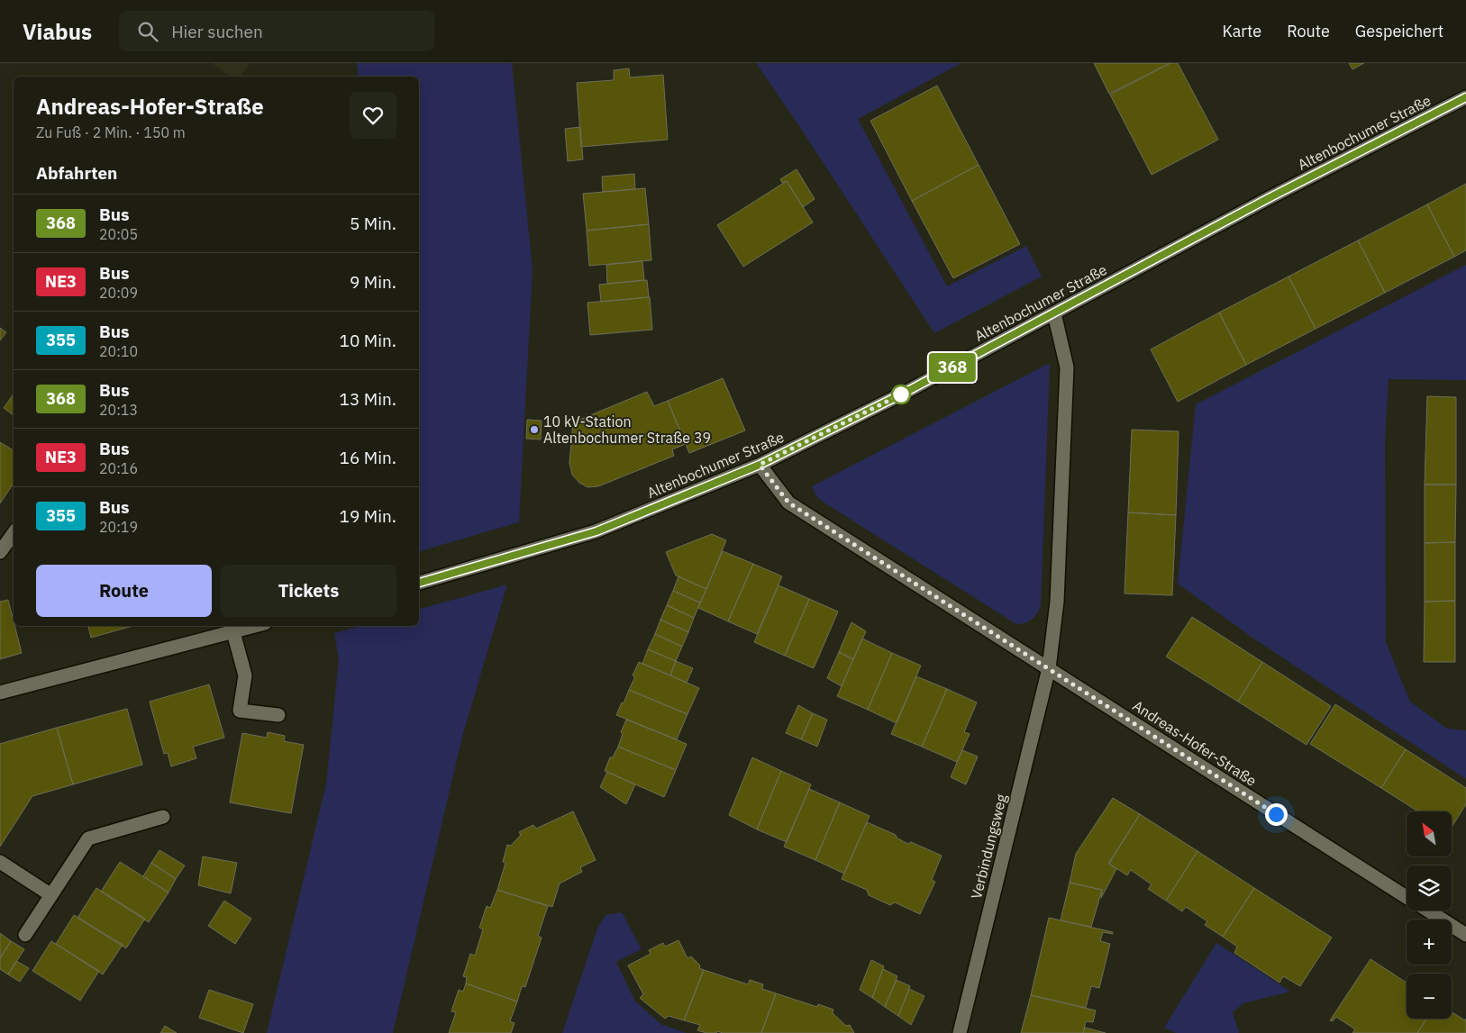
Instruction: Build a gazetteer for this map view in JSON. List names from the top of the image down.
{
  "streets": {
    "street": ["Altenbochumer Straße", "Andreas-Hofer-Straße", "Verbindungsweg"]
  },
  "crossings": [
    ["Altenbochumer Straße", "Andreas-Hofer-Straße"],
    ["Andreas-Hofer-Straße", "Verbindungsweg"]
  ],
  "places": ["10 kV-Station Altenbochumer Straße 39"],
  "lines": ["bus line 368"],
  "north": "top left",
  "page": {
    "header": "Viabus",
    "search": "Hier suchen",
    "nav": ["Karte", "Route", "Gespeichert"],
    "on_map": "368",
    "heading": [
      ["Andreas-Hofer-Straße", "Zu Fuß · 2 Min. · 150 m"],
      "Abfahrten"
    ],
    "list": [
      {
        "mark": "368",
        "name": "Bus",
        "note": "20:05",
        "value": "5 Min."
      },
      {
        "mark": "NE3",
        "name": "Bus",
        "note": "20:09",
        "value": "9 Min."
      },
      {
        "mark": "355",
        "name": "Bus",
        "note": "20:10",
        "value": "10 Min."
      },
      {
        "mark": "368",
        "name": "Bus",
        "note": "20:13",
        "value": "13 Min."
      },
      {
        "mark": "NE3",
        "name": "Bus",
        "note": "20:16",
        "value": "16 Min."
      },
      {
        "mark": "355",
        "name": "Bus",
        "note": "20:19",
        "value": "19 Min."
      }
    ],
    "buttons": ["Route", "Tickets"],
    "map_buttons": ["+", "−"]
  }
}
